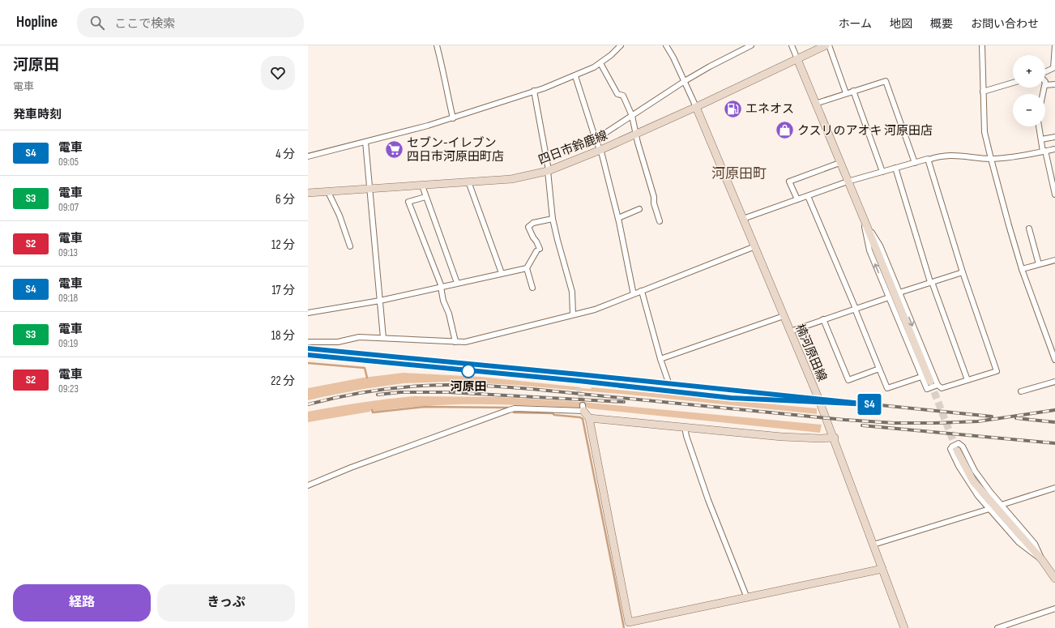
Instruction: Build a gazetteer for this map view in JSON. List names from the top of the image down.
{
  "streets": {
    "street": ["四日市鈴鹿線", "楠河原田線"]
  },
  "crossings": [
    ["四日市鈴鹿線", "楠河原田線"]
  ],
  "districts": ["河原田町"],
  "places": {
    "fuel station": ["エネオス"],
    "shop": ["クスリのアオキ 河原田店"],
    "supermarket": ["セブン-イレブン 四日市河原田町店"],
    "other": ["河原田"]
  },
  "page": {
    "header": "Hopline",
    "search": "ここで検索",
    "nav": [
      "ホーム",
      "地図",
      "概要",
      "お問い合わせ"
    ],
    "heading": [
      ["河原田", "電車"],
      "発車時刻"
    ],
    "on_map": "S4",
    "map_buttons": ["+", "−"],
    "list": [
      {
        "mark": "S4",
        "name": "電車",
        "note": "09:05",
        "value": "4 分"
      },
      {
        "mark": "S3",
        "name": "電車",
        "note": "09:07",
        "value": "6 分"
      },
      {
        "mark": "S2",
        "name": "電車",
        "note": "09:13",
        "value": "12 分"
      },
      {
        "mark": "S4",
        "name": "電車",
        "note": "09:18",
        "value": "17 分"
      },
      {
        "mark": "S3",
        "name": "電車",
        "note": "09:19",
        "value": "18 分"
      },
      {
        "mark": "S2",
        "name": "電車",
        "note": "09:23",
        "value": "22 分"
      }
    ],
    "buttons": ["経路", "きっぷ"]
  }
}
